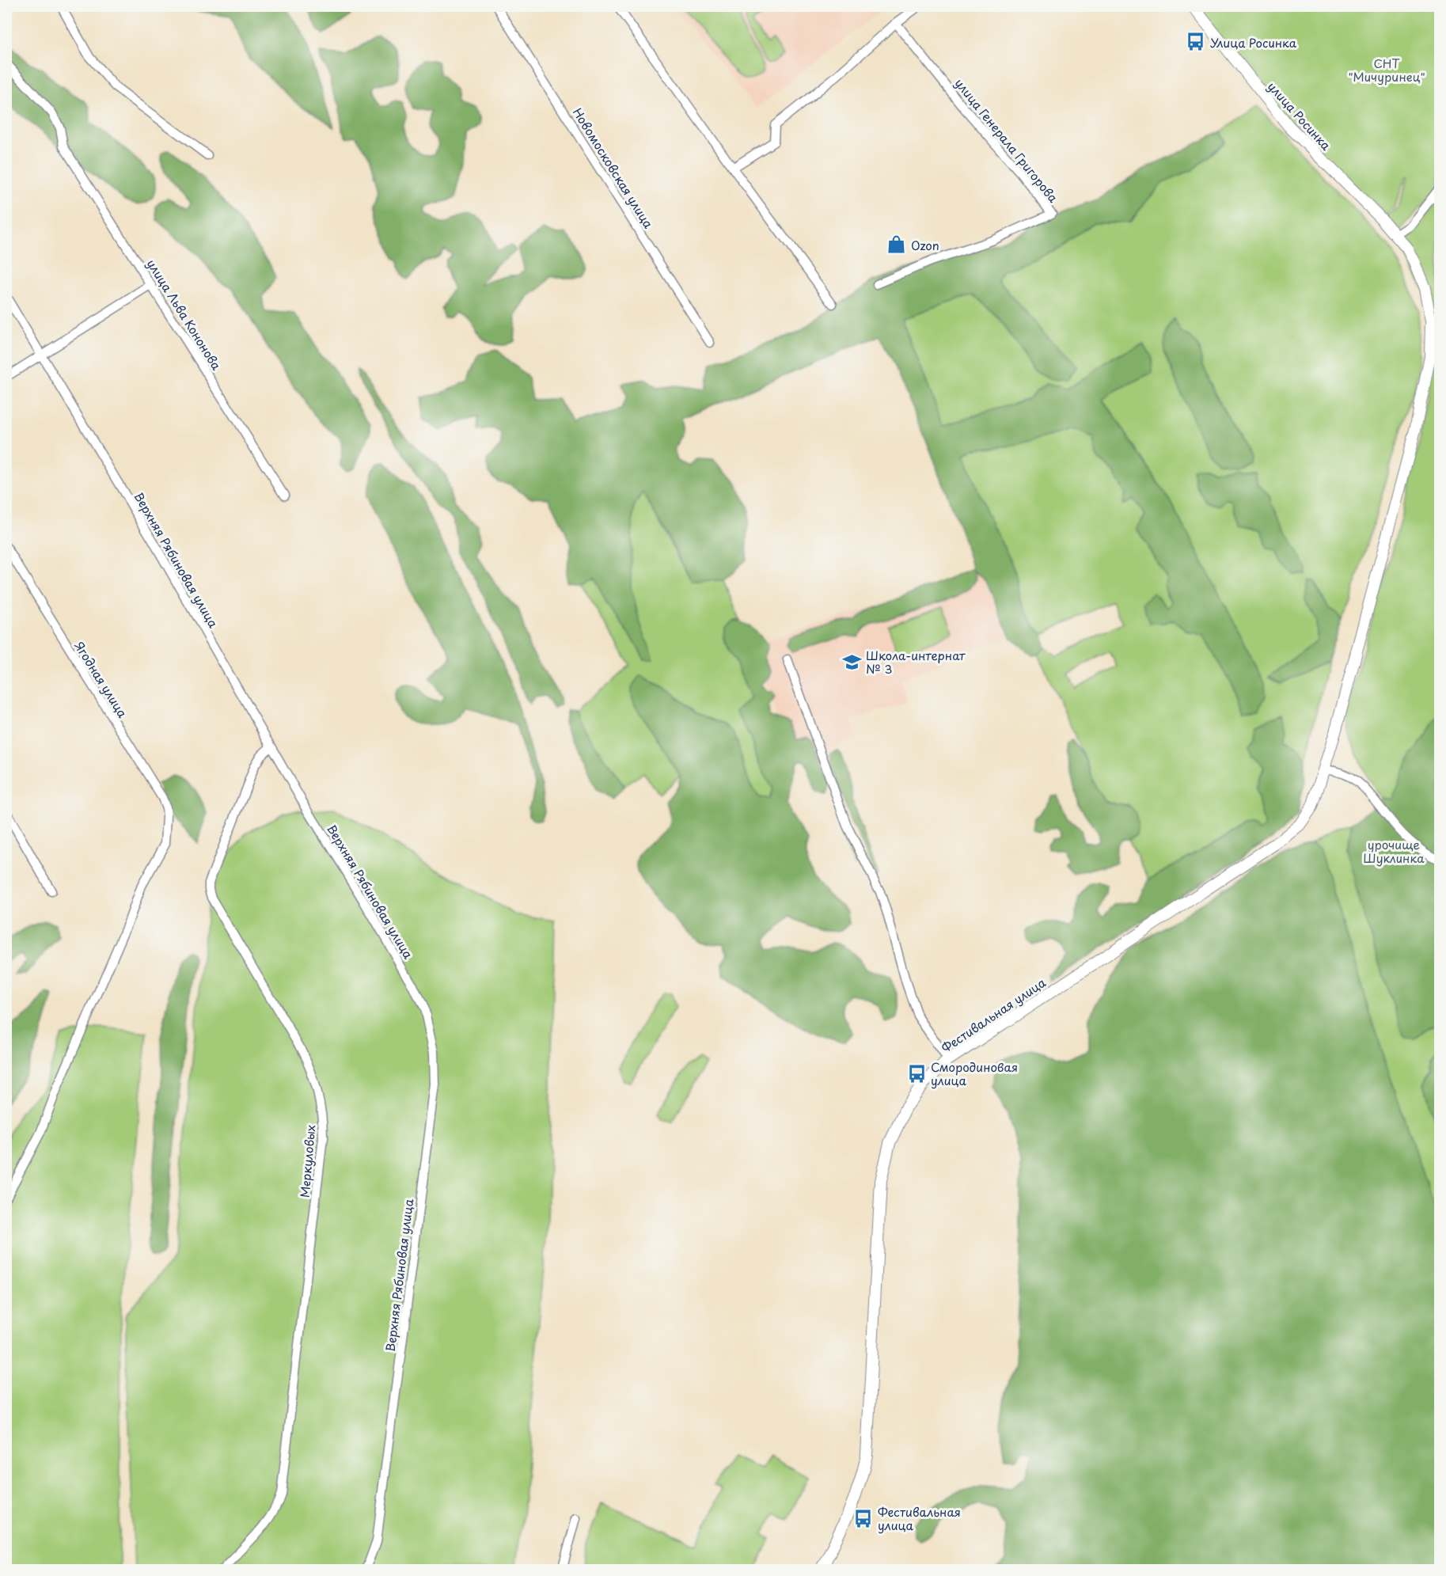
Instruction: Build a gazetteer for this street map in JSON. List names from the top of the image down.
{
  "streets": {
    "main road": ["улица Росинка", "Фестивальная улица"],
    "street": [
      "улица Генерала Григорова",
      "Новомосковская улица",
      "улица Льва Кононова",
      "Верхняя Рябиновая улица",
      "Ягодная улица",
      "Меркуловых"
    ]
  },
  "crossings": [
    ["улица Росинка", "Фестивальная улица"],
    ["Верхняя Рябиновая улица", "Меркуловых"]
  ],
  "parks": ["СНТ \"Мичуринец\"", "урочище Шуклинка"],
  "places": {
    "bus stop": ["Улица Росинка", "Смородиновая улица", "Фестивальная улица"],
    "shop": ["Ozon"],
    "school or university": ["Школа-интернат № 3"]
  }
}
